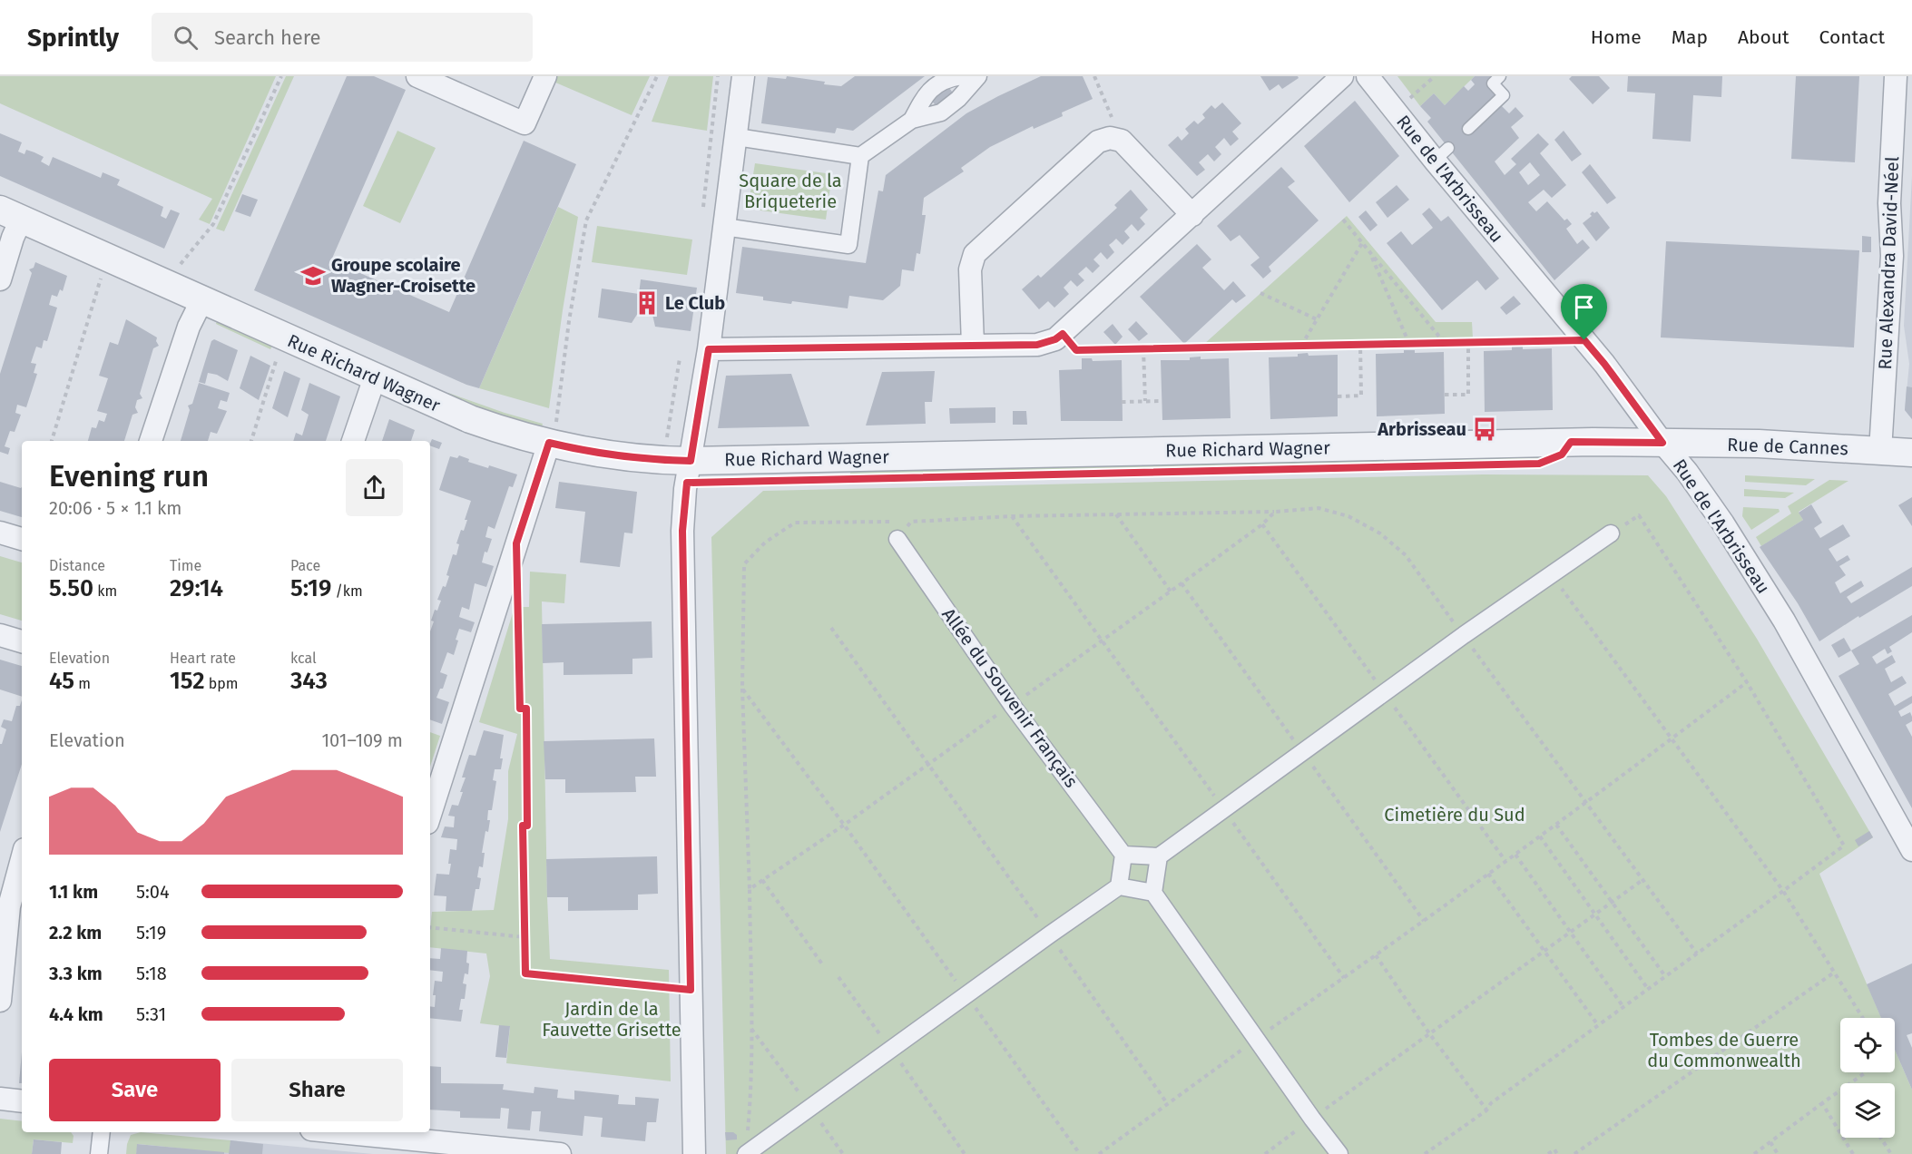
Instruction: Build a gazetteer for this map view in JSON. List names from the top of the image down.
{
  "streets": {
    "street": [
      "Rue de l'Arbrisseau",
      "Rue Alexandra David-Néel",
      "Rue Richard Wagner",
      "Rue de Cannes",
      "Allée du Souvenir Français"
    ]
  },
  "crossings": [
    ["Rue de l'Arbrisseau", "Rue Richard Wagner"],
    ["Rue de l'Arbrisseau", "Rue de Cannes"],
    ["Rue Alexandra David-Néel", "Rue de Cannes"],
    ["Rue Richard Wagner", "Rue de Cannes"]
  ],
  "parks": [
    "Square de la Briqueterie",
    "Cimetière du Sud",
    "Jardin de la Fauvette Grisette",
    "Tombes de Guerre du Commonwealth"
  ],
  "places": {
    "school or university": ["Groupe scolaire Wagner-Croisette"],
    "building": ["Le Club"],
    "bus stop": ["Arbrisseau"]
  },
  "page": {
    "header": "Sprintly",
    "search": "Search here",
    "nav": [
      "Home",
      "Map",
      "About",
      "Contact"
    ],
    "heading": ["Evening run", "20:06 · 5 × 1.1 km"],
    "stats": [
      ["Distance", "5.50 km"],
      ["Time", "29:14"],
      ["Pace", "5:19 /km"],
      ["Elevation", "45 m"],
      ["Heart rate", "152 bpm"],
      ["kcal", "343"]
    ],
    "chart": ["Elevation", "101–109 m"],
    "list": [
      {
        "name": "1.1 km",
        "note": "5:04"
      },
      {
        "name": "2.2 km",
        "note": "5:19"
      },
      {
        "name": "3.3 km",
        "note": "5:18"
      },
      {
        "name": "4.4 km",
        "note": "5:31"
      }
    ],
    "buttons": ["Save", "Share"]
  }
}
